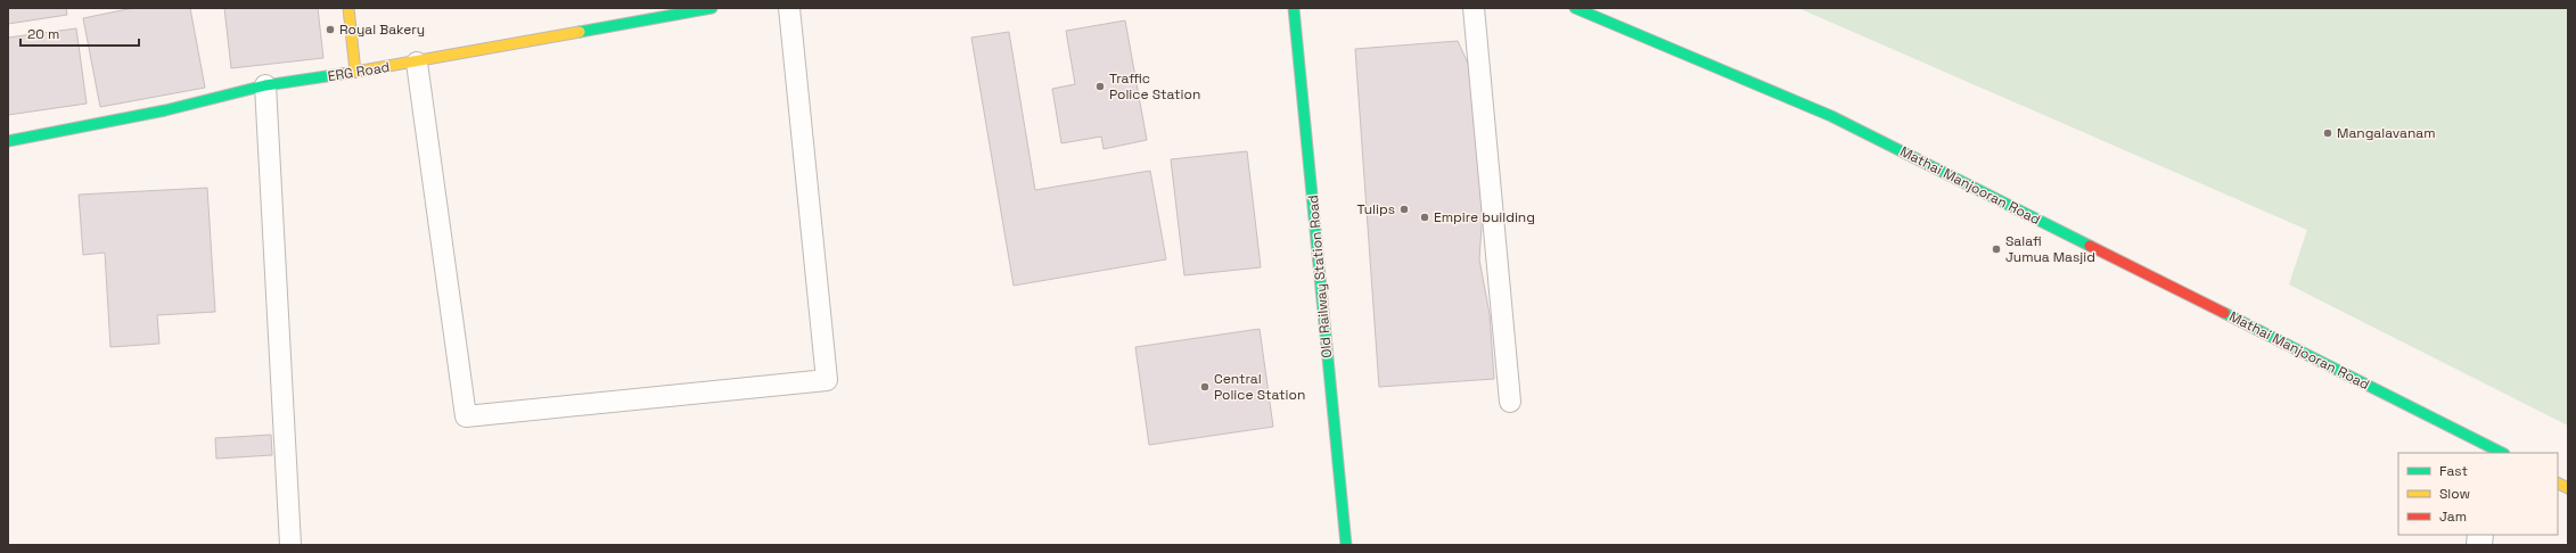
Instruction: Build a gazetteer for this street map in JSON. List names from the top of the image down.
{
  "streets": {
    "street": ["ERG Road", "Mathai Manjooran Road", "Old Railway Station Road"]
  },
  "places": [
    "Royal Bakery",
    "Traffic Police Station",
    "Mangalavanam",
    "Tulips",
    "Empire building",
    "Salafi Jumua Masjid",
    "Central Police Station"
  ],
  "legend": ["Fast", "Slow", "Jam"],
  "scale_bar": "20 m"
}
